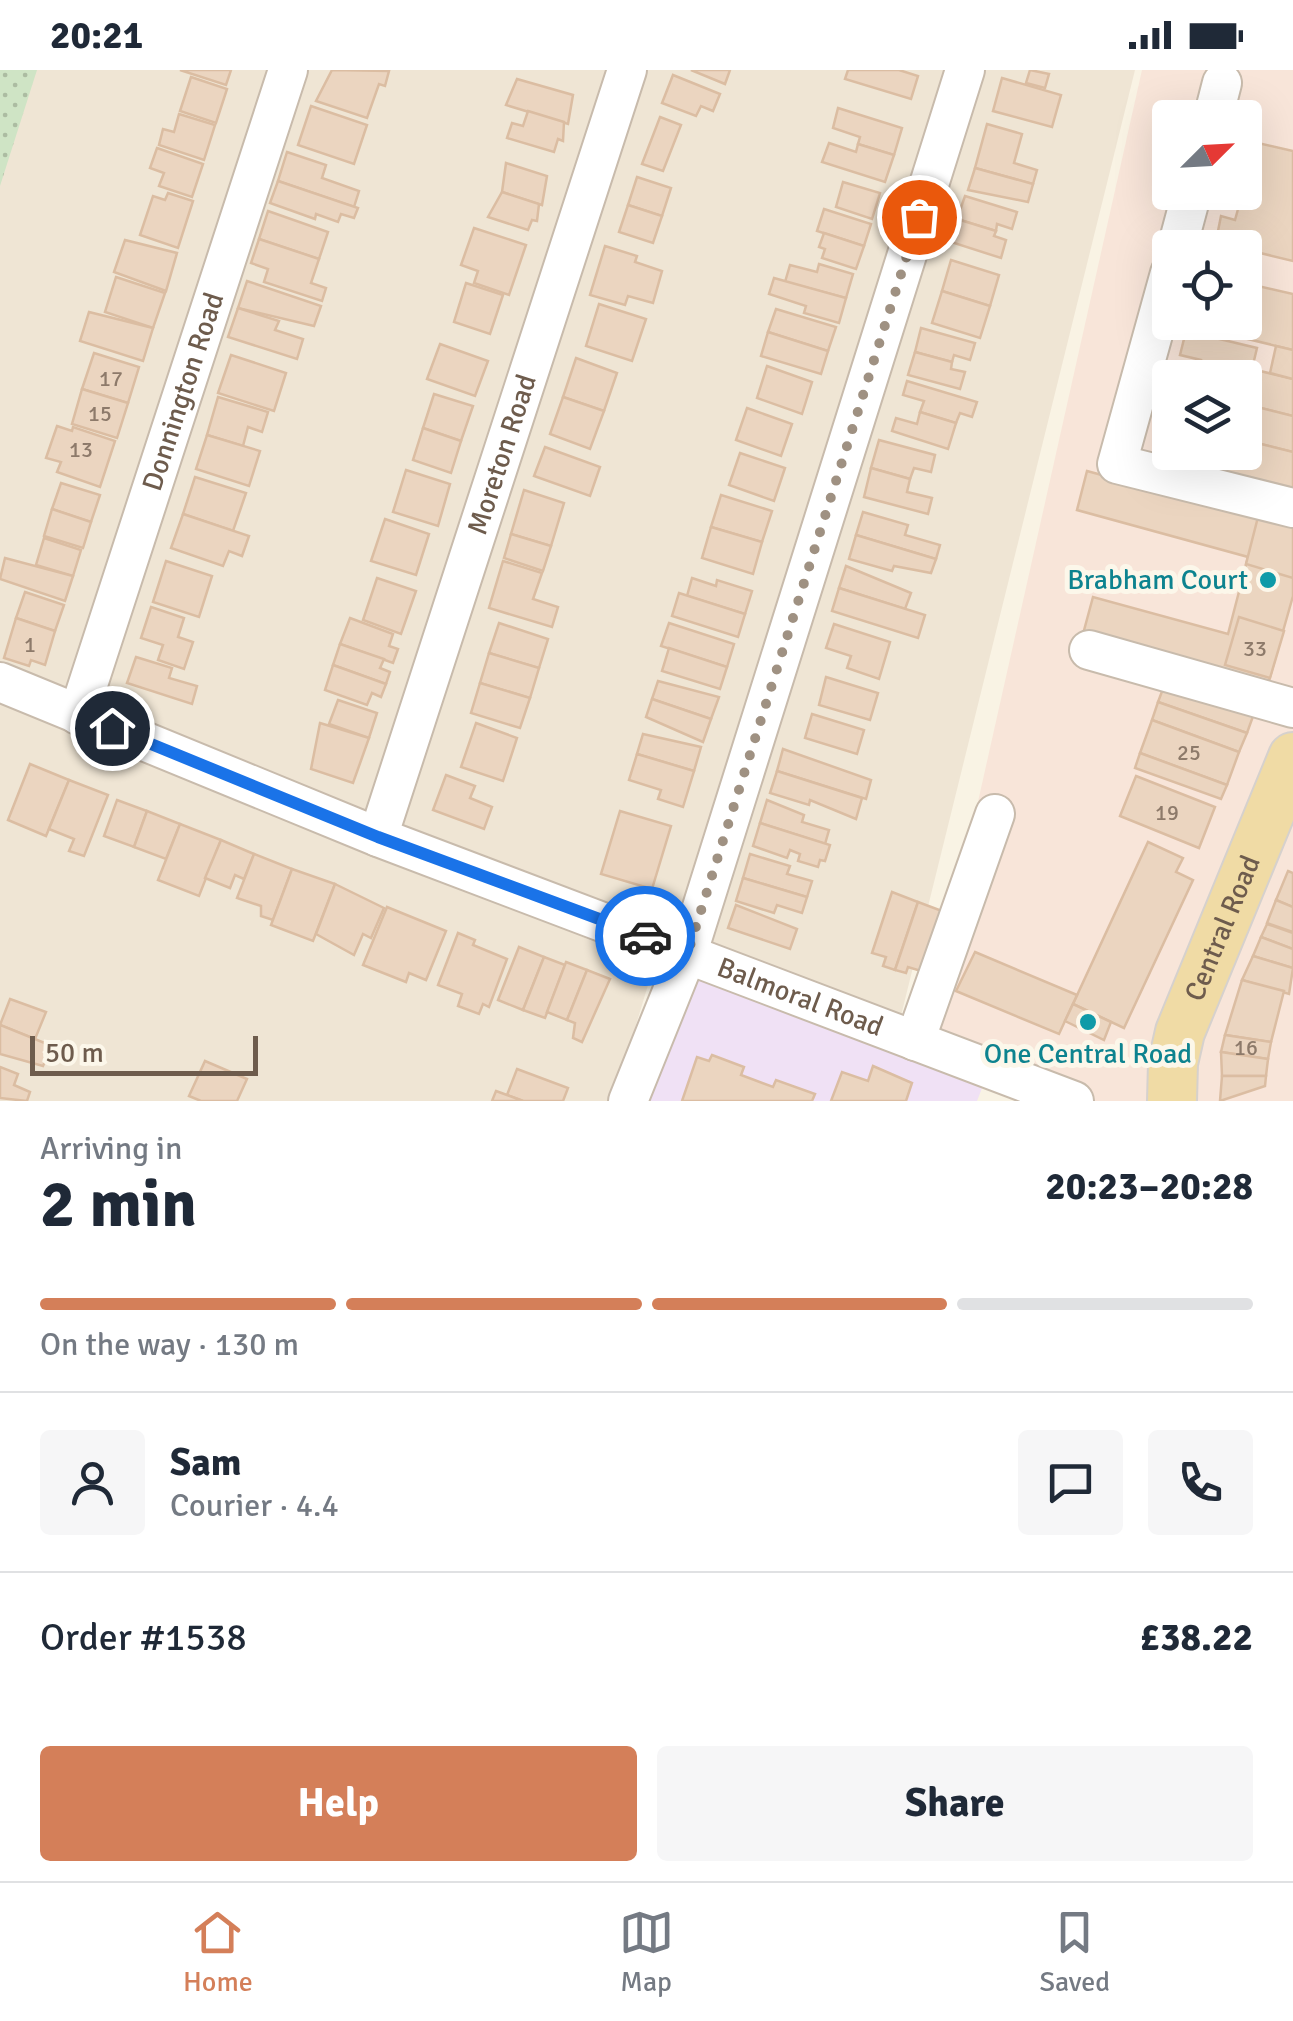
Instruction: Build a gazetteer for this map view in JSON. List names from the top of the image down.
{
  "streets": {
    "main road": ["Central Road"],
    "street": ["Donnington Road", "Moreton Road", "Balmoral Road"]
  },
  "crossings": [
    ["Donnington Road", "Balmoral Road"],
    ["Moreton Road", "Balmoral Road"]
  ],
  "places": ["Brabham Court", "One Central Road"],
  "house_numbers": [
    "17",
    "15",
    "13",
    "1",
    "33",
    "25",
    "19",
    "16"
  ],
  "scale_bar": "50 m",
  "north": "top right",
  "page": {
    "status": "20:21",
    "scale": "50 m",
    "heading": ["2 min", "Arriving in", "20:23–20:28"],
    "panel": [
      "Sam",
      "Courier · 4.4",
      "Order #1538",
      "£38.22"
    ],
    "bar": "On the way · 130 m",
    "buttons": ["Help", "Share"],
    "tabs": ["Home", "Map", "Saved"]
  }
}
